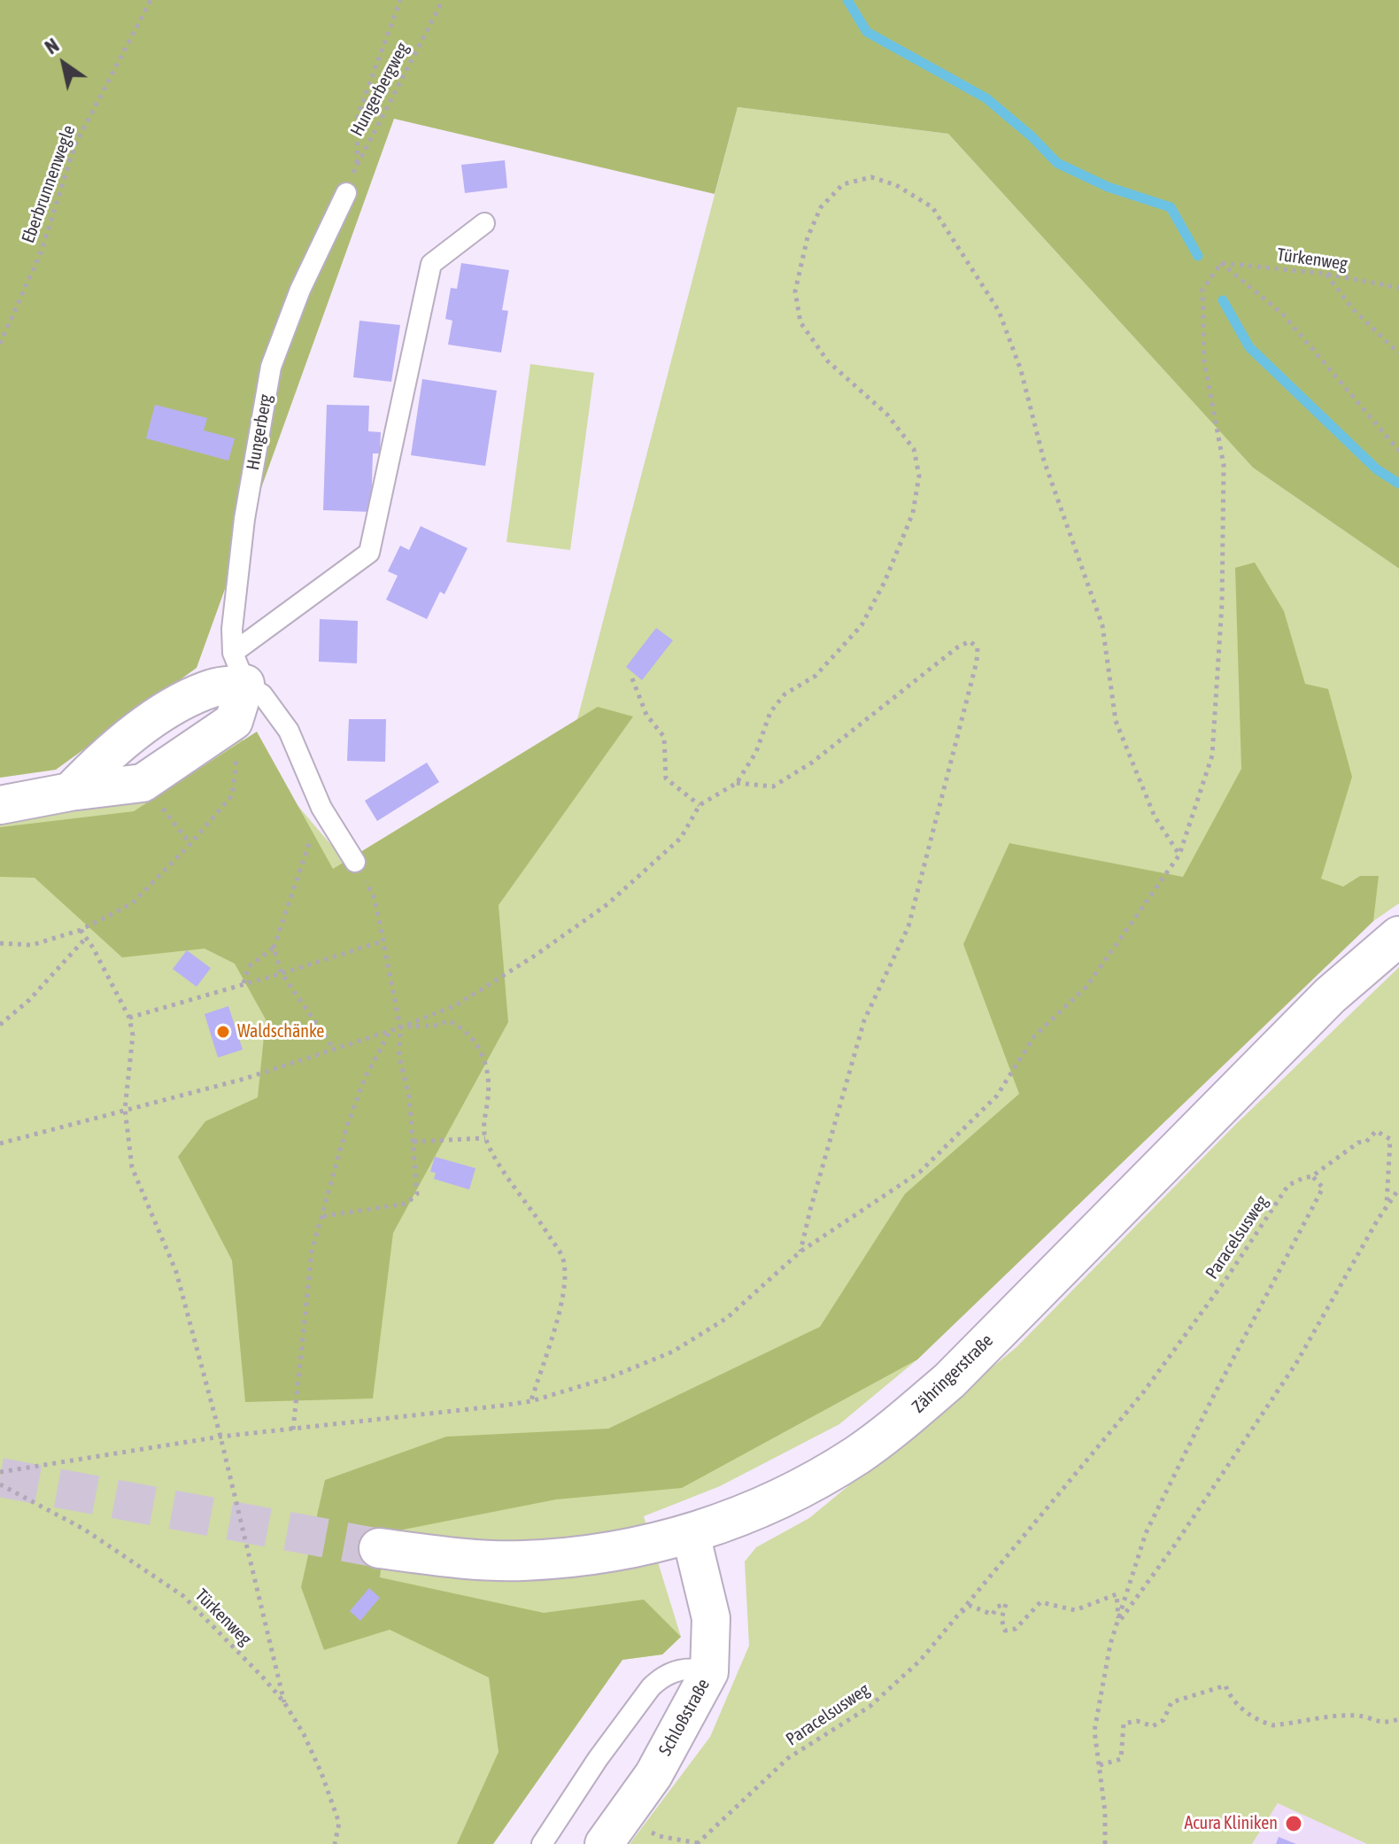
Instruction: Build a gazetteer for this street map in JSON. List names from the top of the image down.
{
  "streets": {
    "main road": ["Zähringerstraße"],
    "street": ["Hungerberg", "Schloßstraße"],
    "path": [
      "Hungerbergweg",
      "Eberbrunnenwegle",
      "Türkenweg",
      "Paracelsusweg"
    ]
  },
  "crossings": [
    ["Hungerbergweg", "Hungerberg"],
    ["Zähringerstraße", "Schloßstraße"]
  ],
  "places": ["Waldschänke", "Acura Kliniken"],
  "north": "top left"
}
